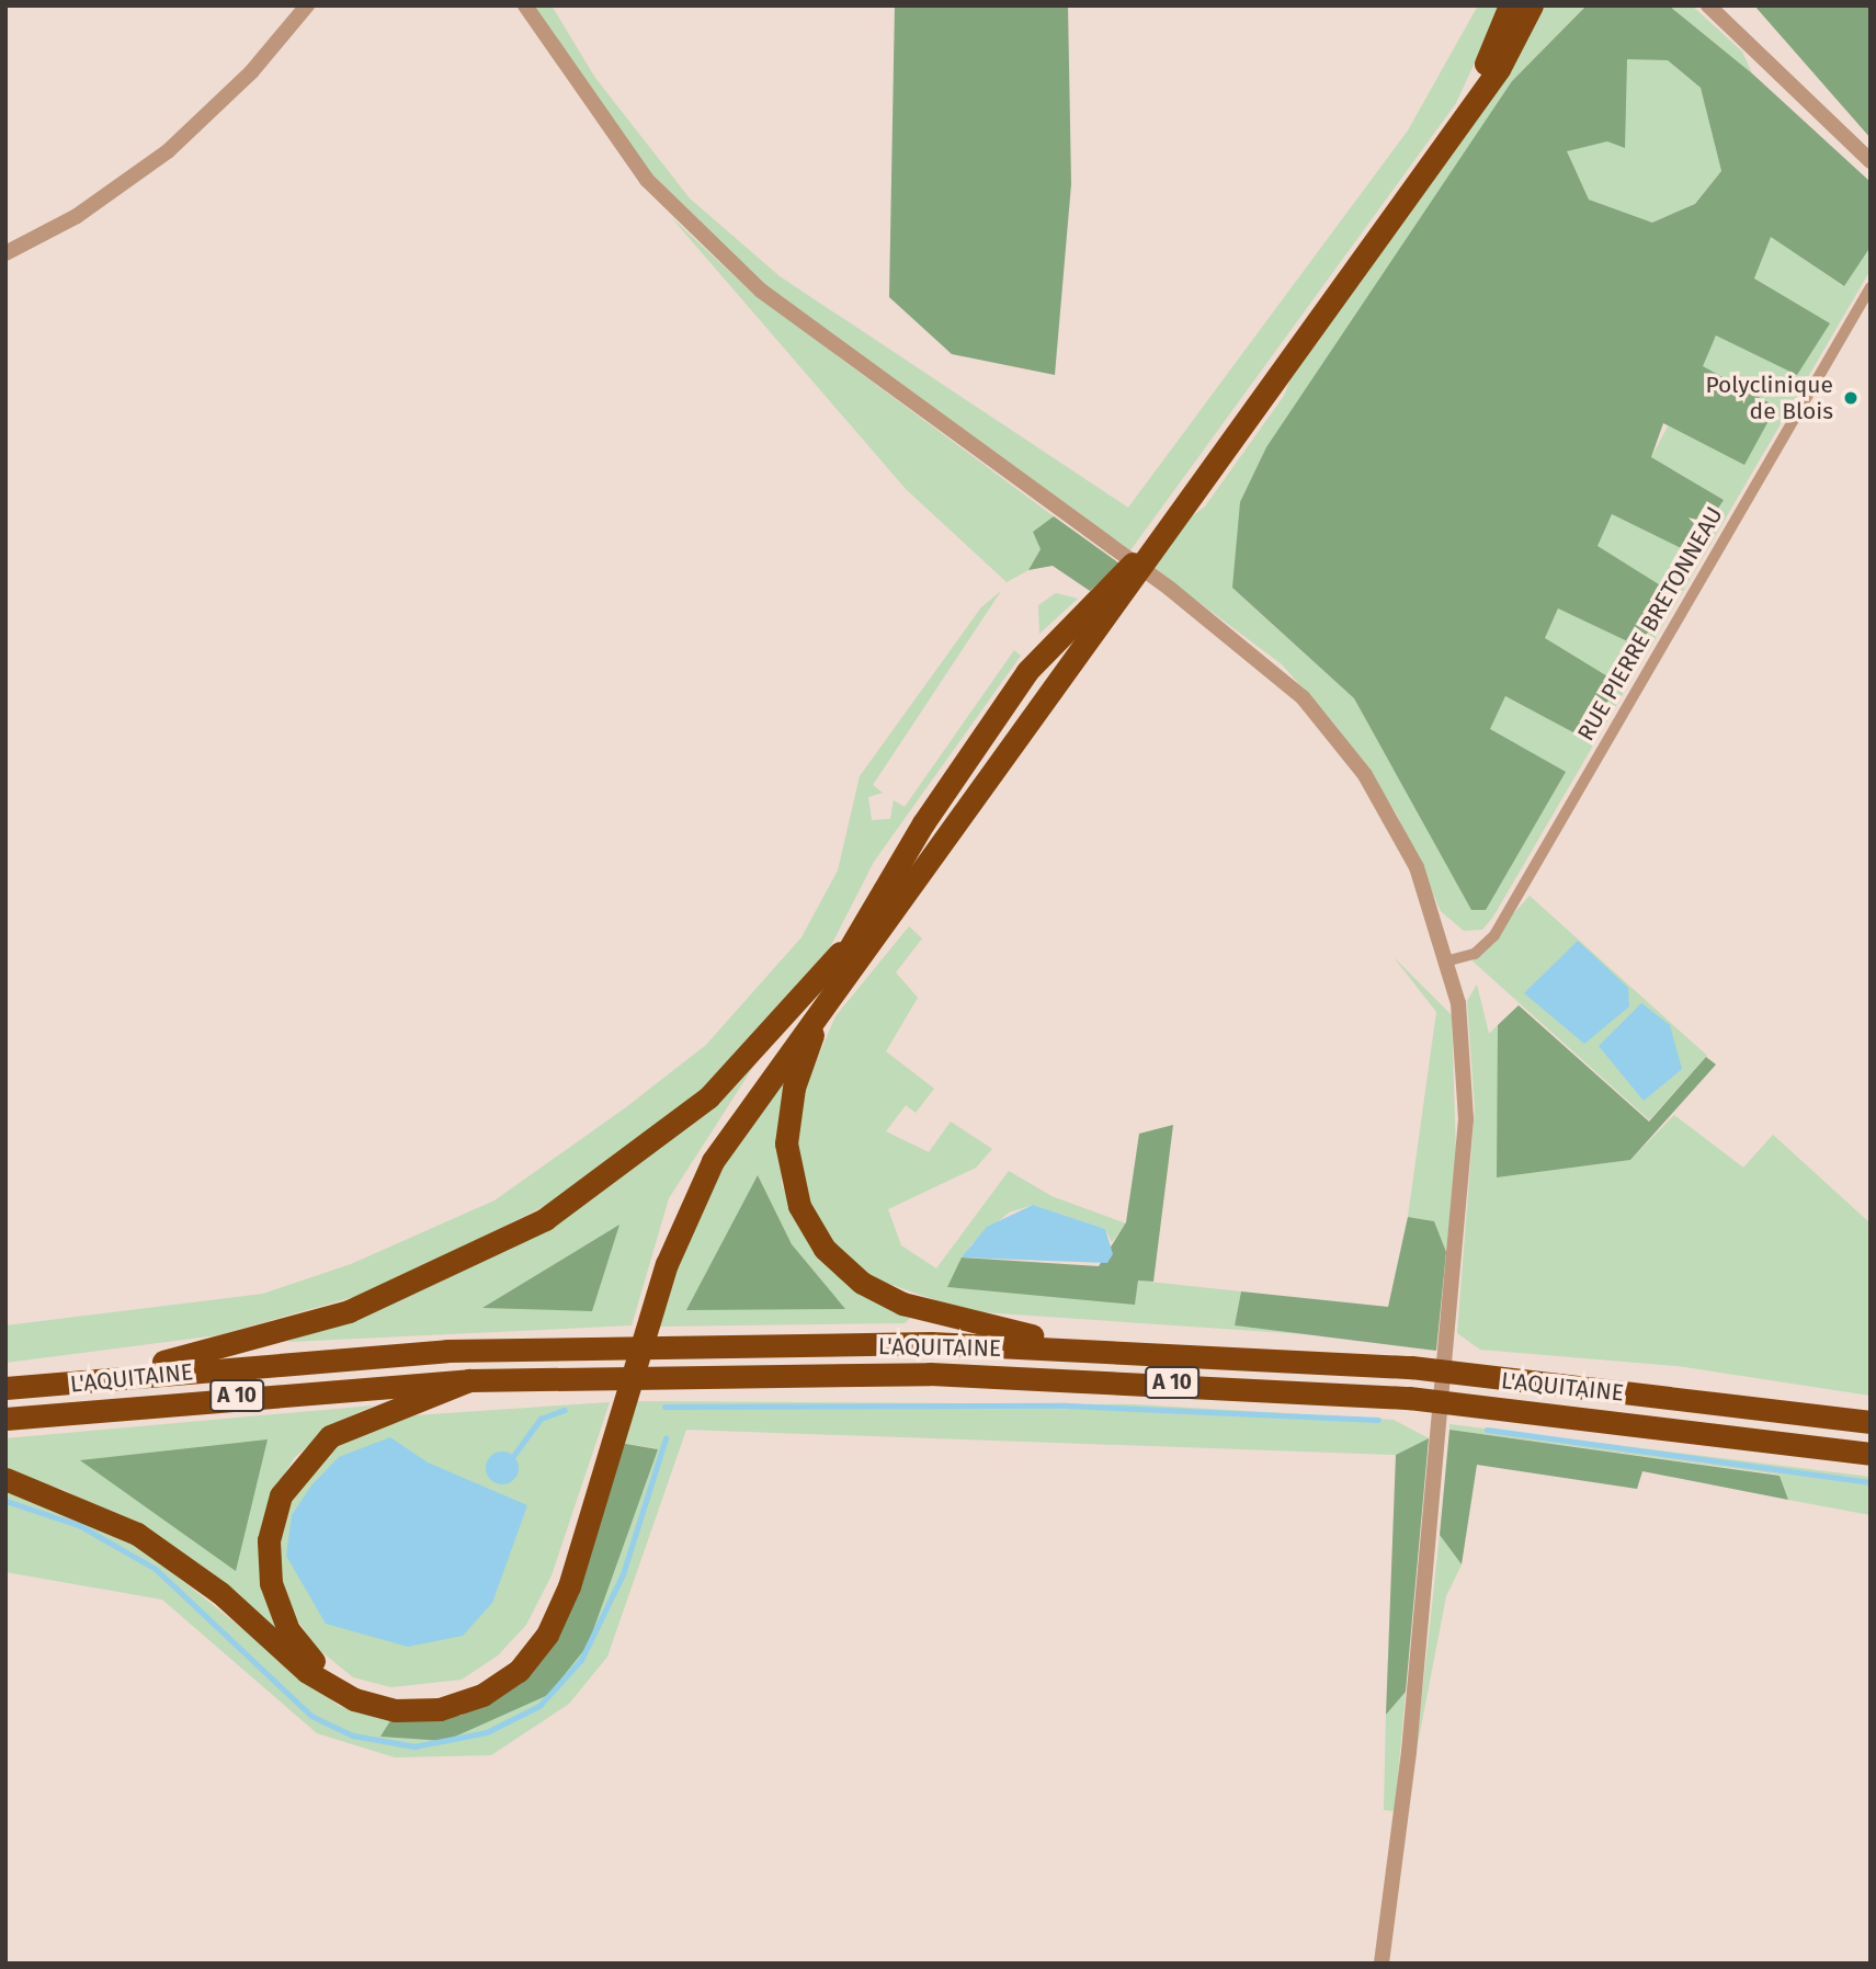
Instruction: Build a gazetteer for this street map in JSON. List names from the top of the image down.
{
  "streets": {
    "highway": ["L'AQUITAINE", "A 10"],
    "street": ["RUE PIERRE BRETONNEAU"]
  },
  "places": ["Polyclinique de Blois"]
}
